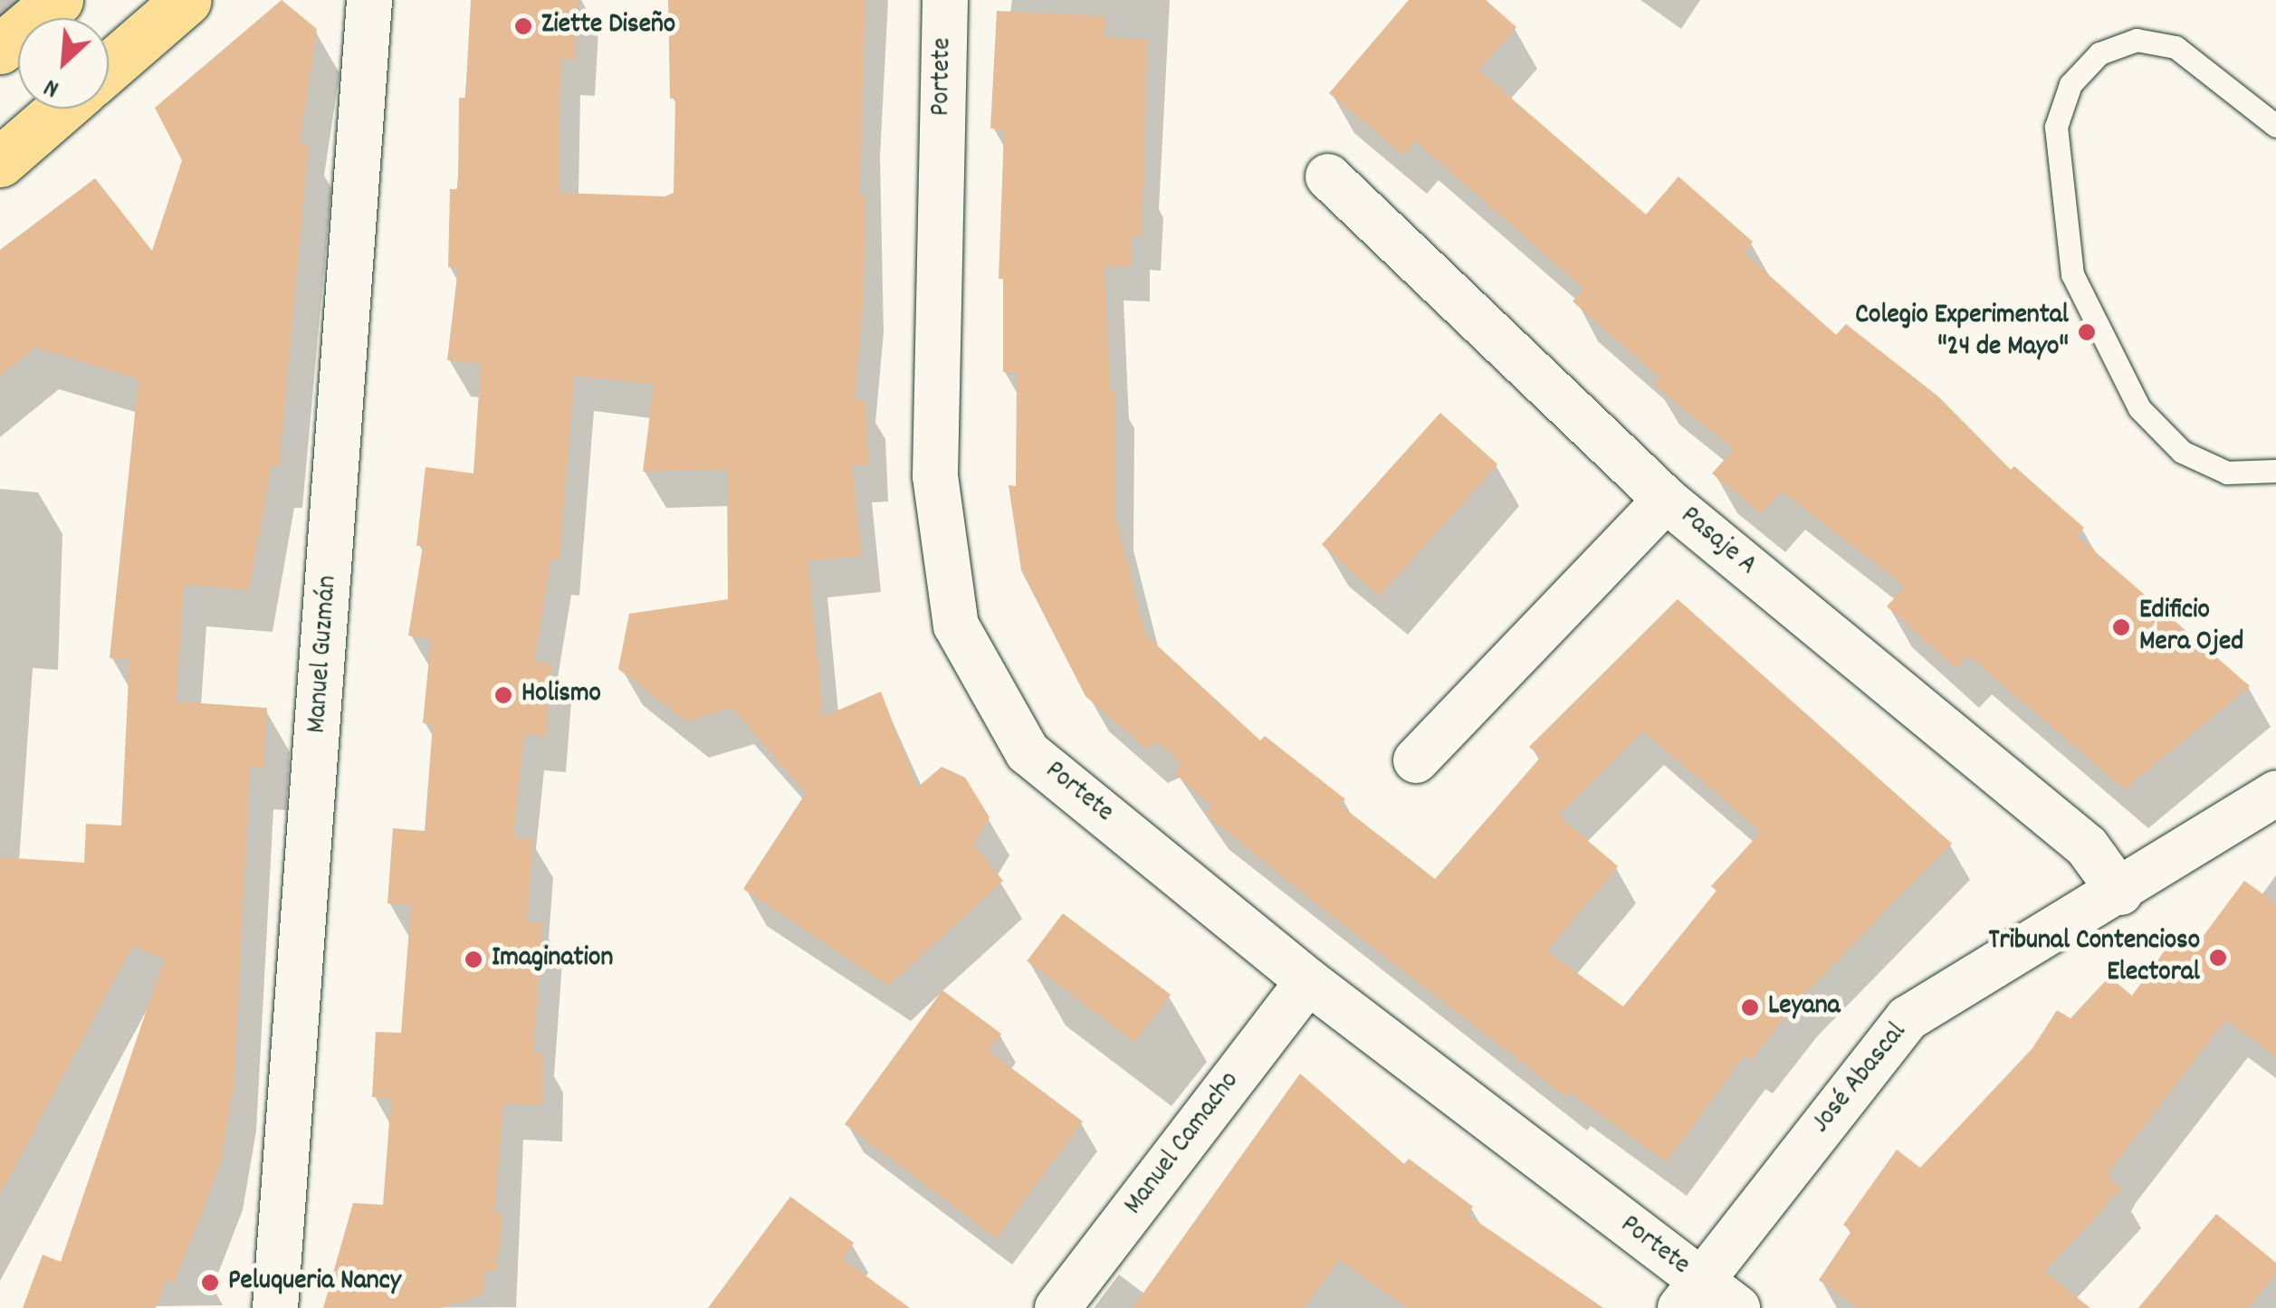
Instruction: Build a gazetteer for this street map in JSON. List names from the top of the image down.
{
  "streets": {
    "street": [
      "Portete",
      "Pasaje A",
      "Manuel Guzmán",
      "José Abascal",
      "Manuel Camacho"
    ]
  },
  "crossings": [
    ["Portete", "José Abascal"],
    ["Portete", "Manuel Camacho"],
    ["Pasaje A", "José Abascal"]
  ],
  "places": [
    "Ziette Diseño",
    "Colegio Experimental \"24 de Mayo\"",
    "Edificio Mera Ojed",
    "Holismo",
    "Tribunal Contencioso Electoral",
    "Imagination",
    "Leyana",
    "Peluqueria Nancy"
  ],
  "north": "bottom left"
}
